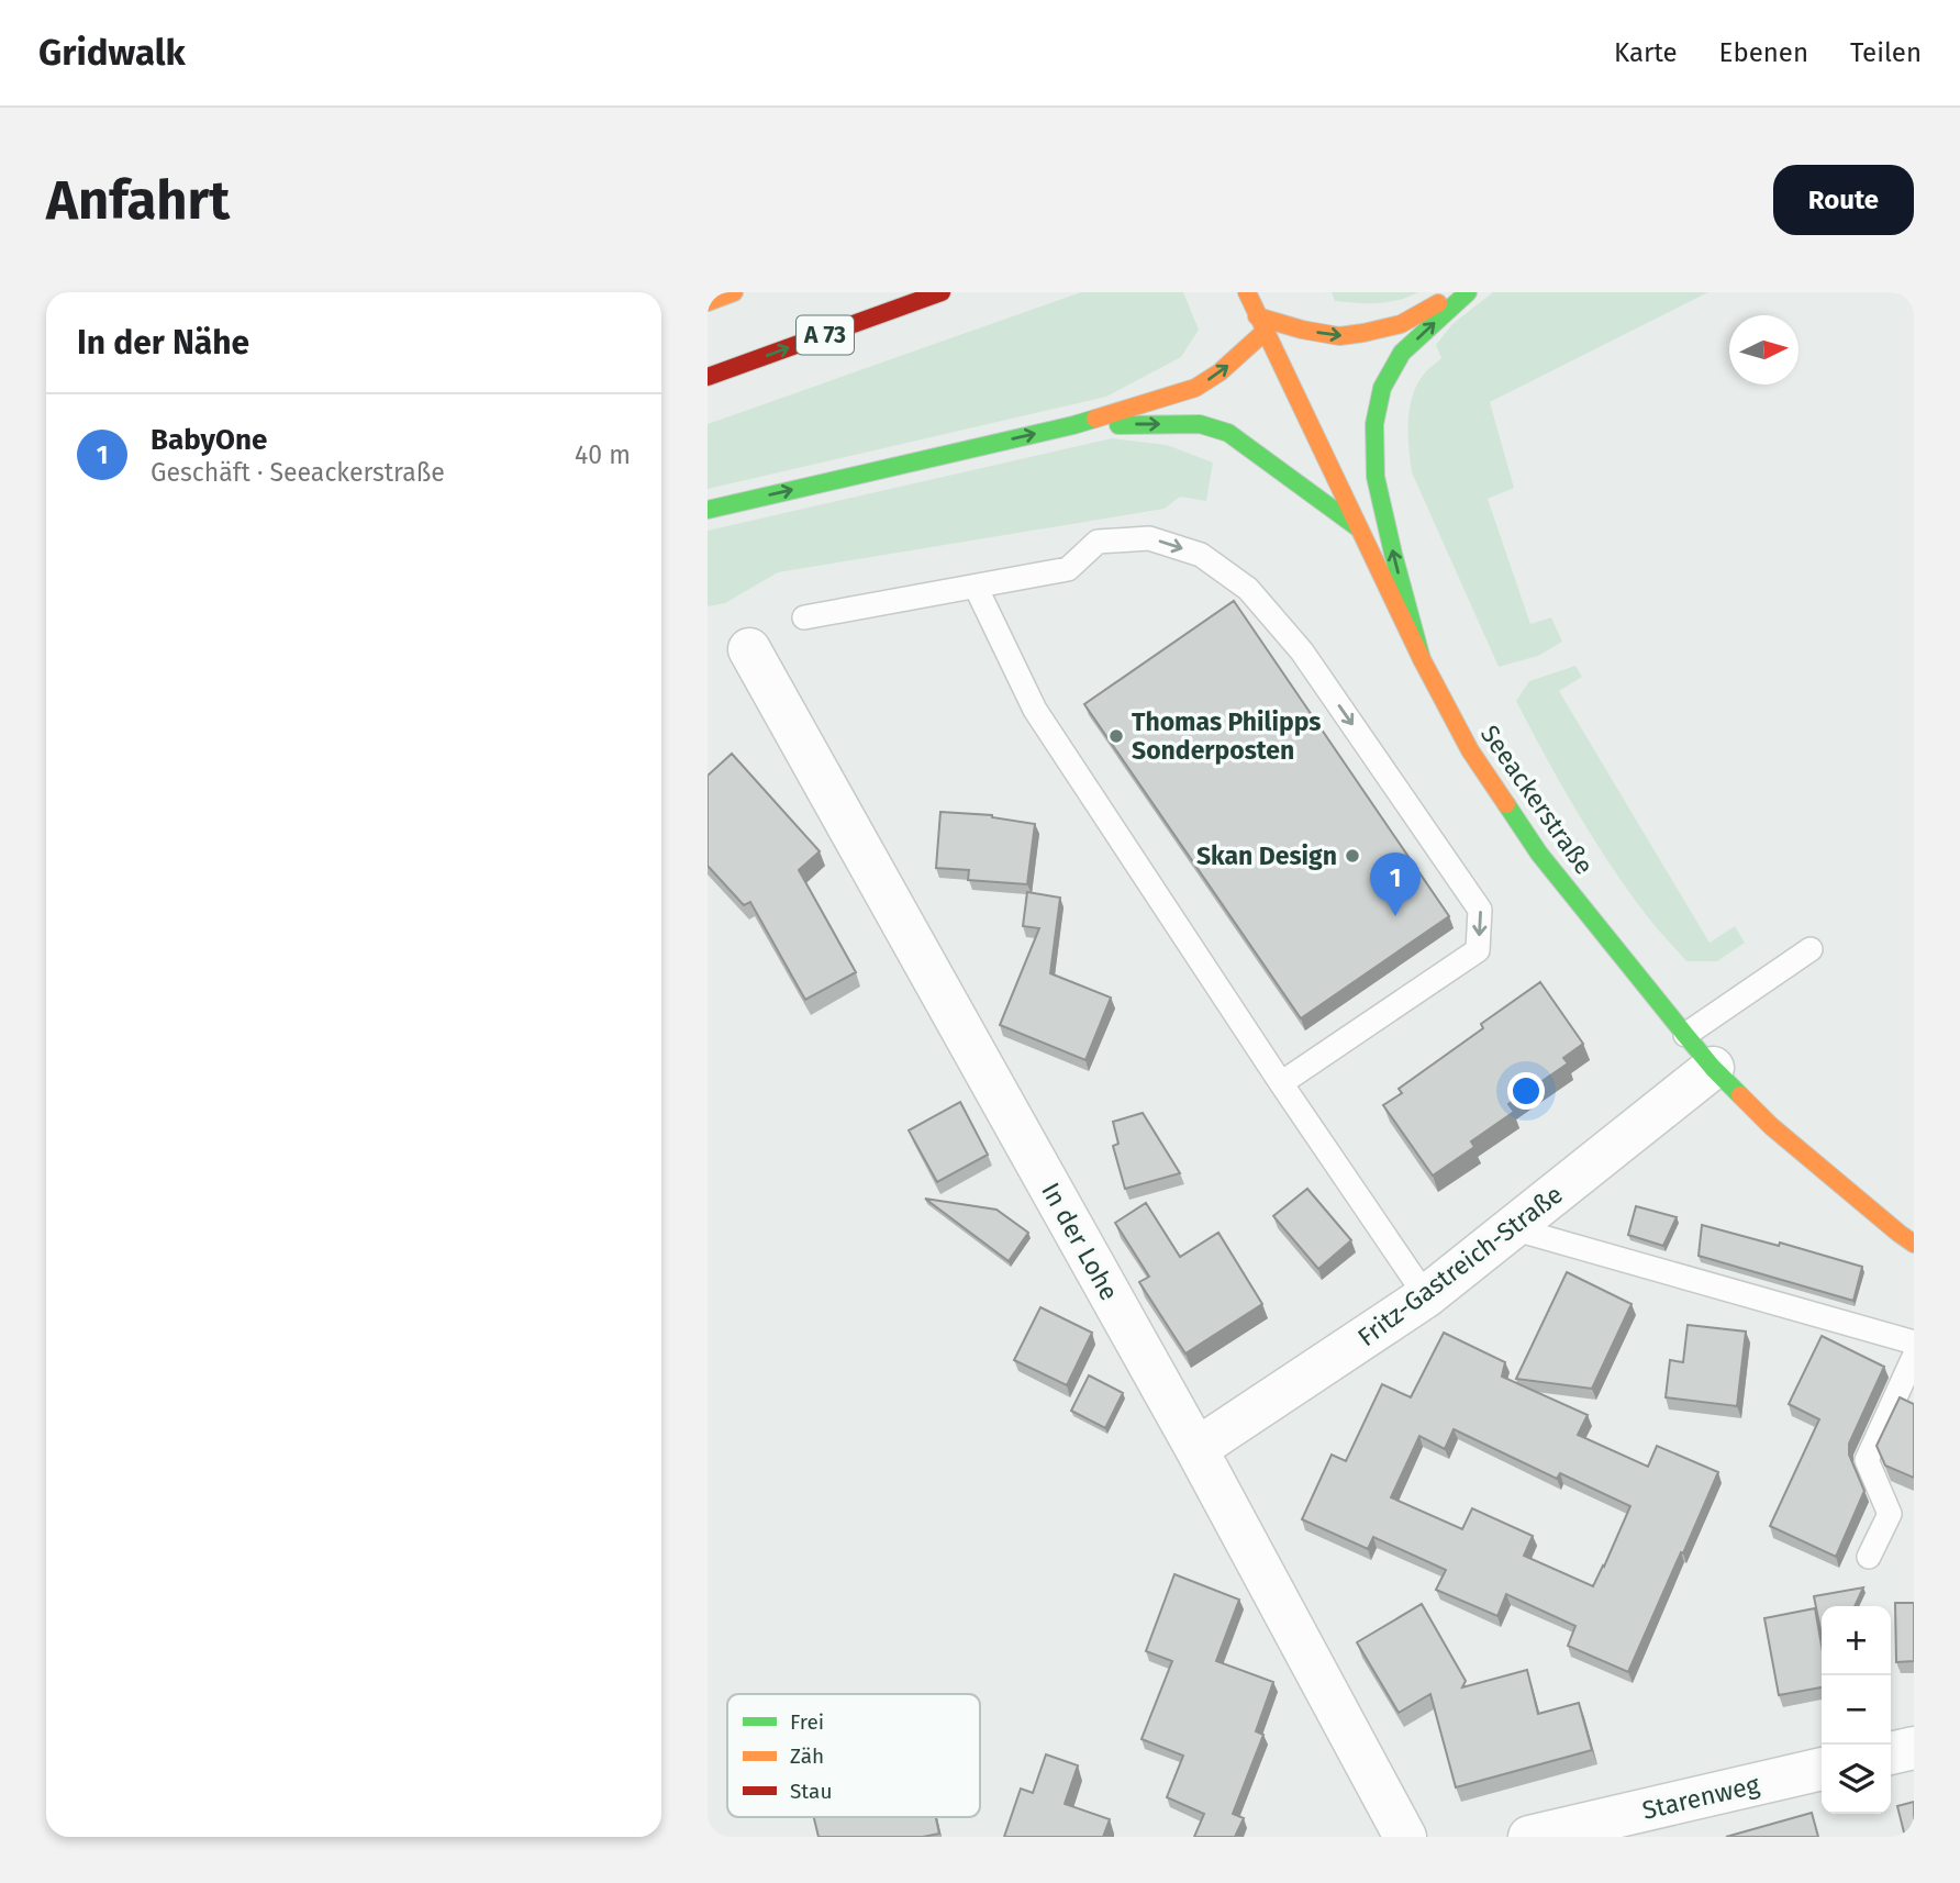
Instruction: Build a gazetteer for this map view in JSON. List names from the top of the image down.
{
  "streets": {
    "main road": ["A 73", "Seeackerstraße"],
    "street": ["In der Lohe", "Fritz-Gastreich-Straße", "Starenweg"]
  },
  "crossings": [
    ["Seeackerstraße", "Fritz-Gastreich-Straße"],
    ["In der Lohe", "Fritz-Gastreich-Straße"]
  ],
  "places": ["Thomas Philipps Sonderposten", "Skan Design"],
  "legend": ["Frei", "Zäh", "Stau"],
  "north": "right",
  "page": {
    "header": "Gridwalk",
    "nav": ["Karte", "Ebenen", "Teilen"],
    "buttons": "Route",
    "title": "Anfahrt",
    "heading": "In der Nähe",
    "list": [
      {
        "mark": "1",
        "name": "BabyOne",
        "note": "Geschäft · Seeackerstraße",
        "value": "40 m"
      }
    ],
    "pins": "1",
    "map_buttons": ["+", "−"]
  }
}
